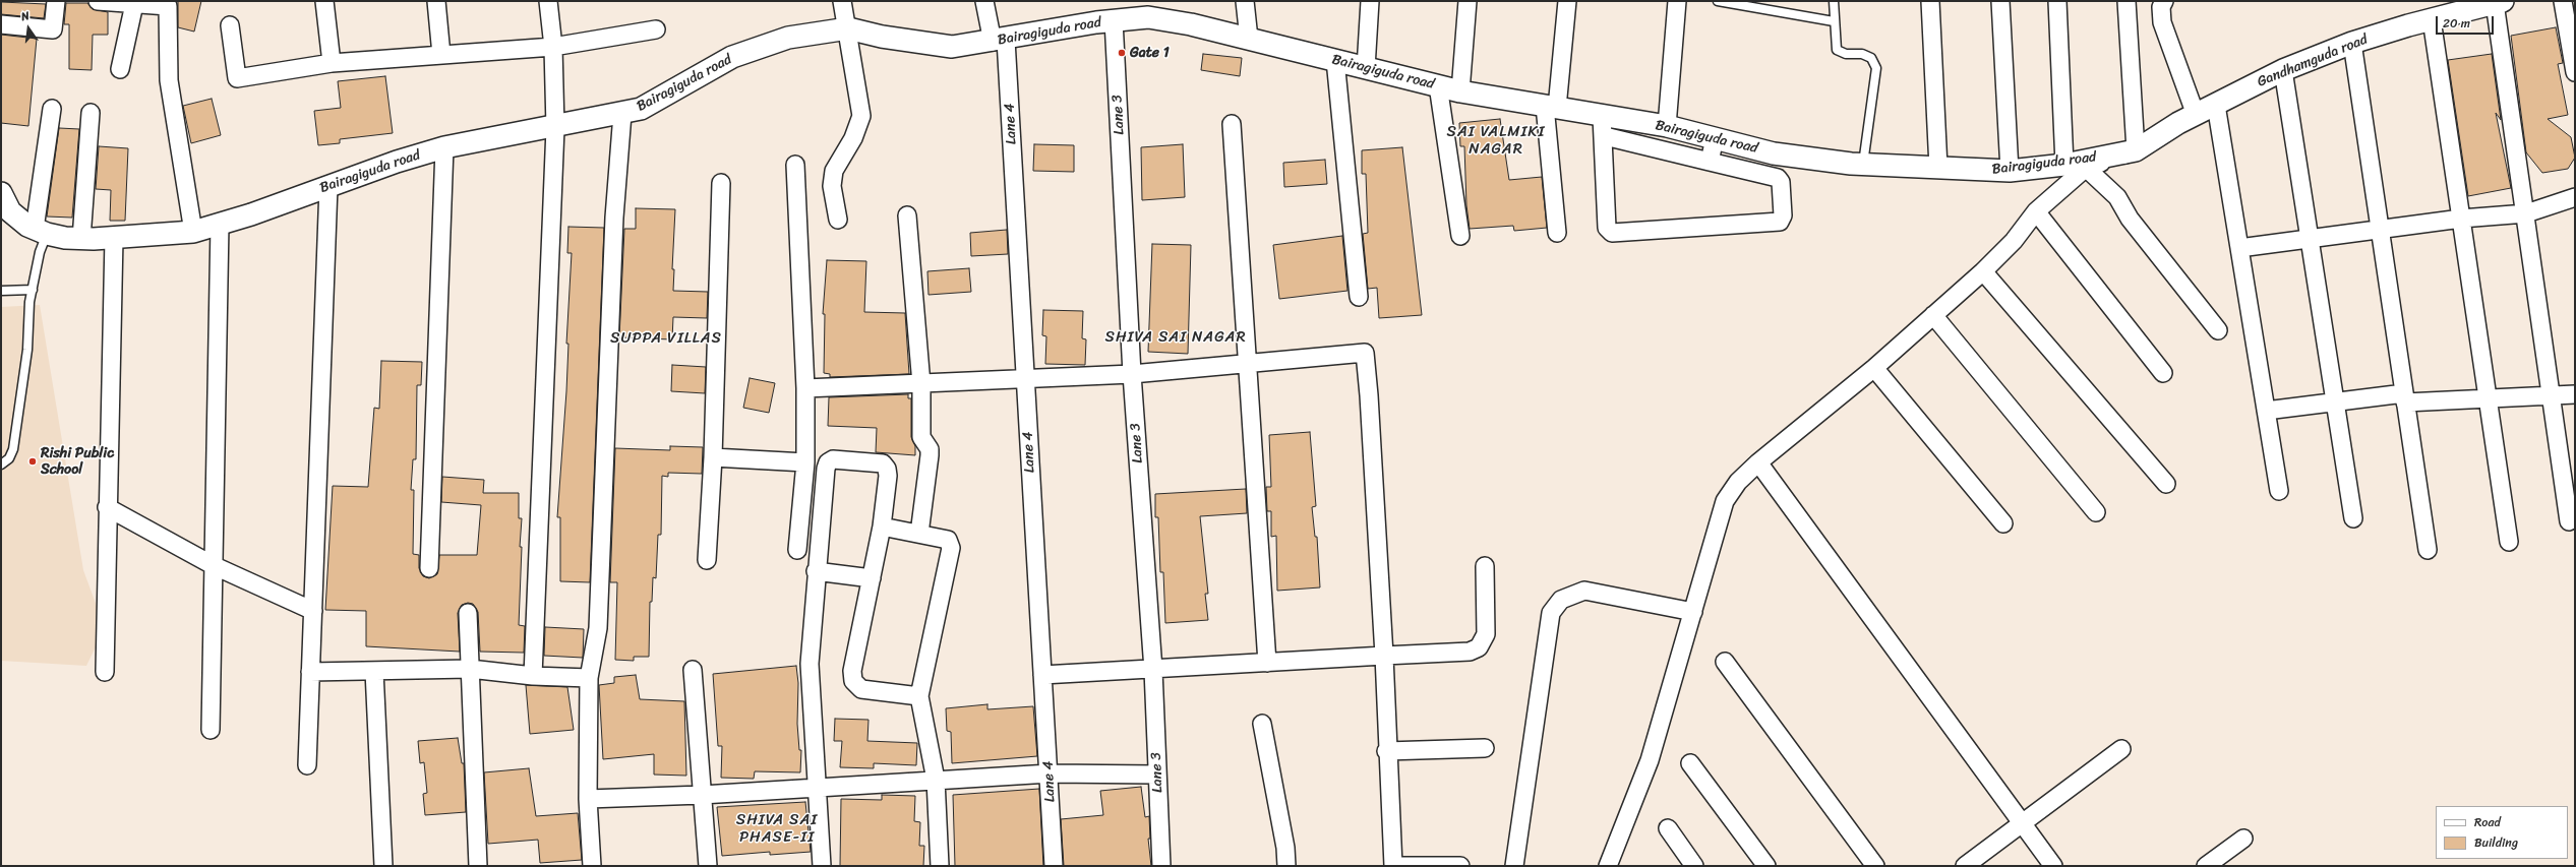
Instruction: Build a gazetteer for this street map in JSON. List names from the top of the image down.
{
  "streets": {
    "street": [
      "Bairagiguda road",
      "Gandhamguda road",
      "Lane 3",
      "Lane 4"
    ]
  },
  "crossings": [
    ["Bairagiguda road", "Gandhamguda road"],
    ["Bairagiguda road", "Lane 3"],
    ["Bairagiguda road", "Lane 4"]
  ],
  "districts": [
    "SAI VALMIKI NAGAR",
    "SHIVA SAI NAGAR",
    "SUPPA VILLAS",
    "SHIVA SAI PHASE-II"
  ],
  "places": ["Gate 1", "Rishi Public School"],
  "legend": ["Road", "Building"],
  "scale_bar": "20 m",
  "north": "top"
}
